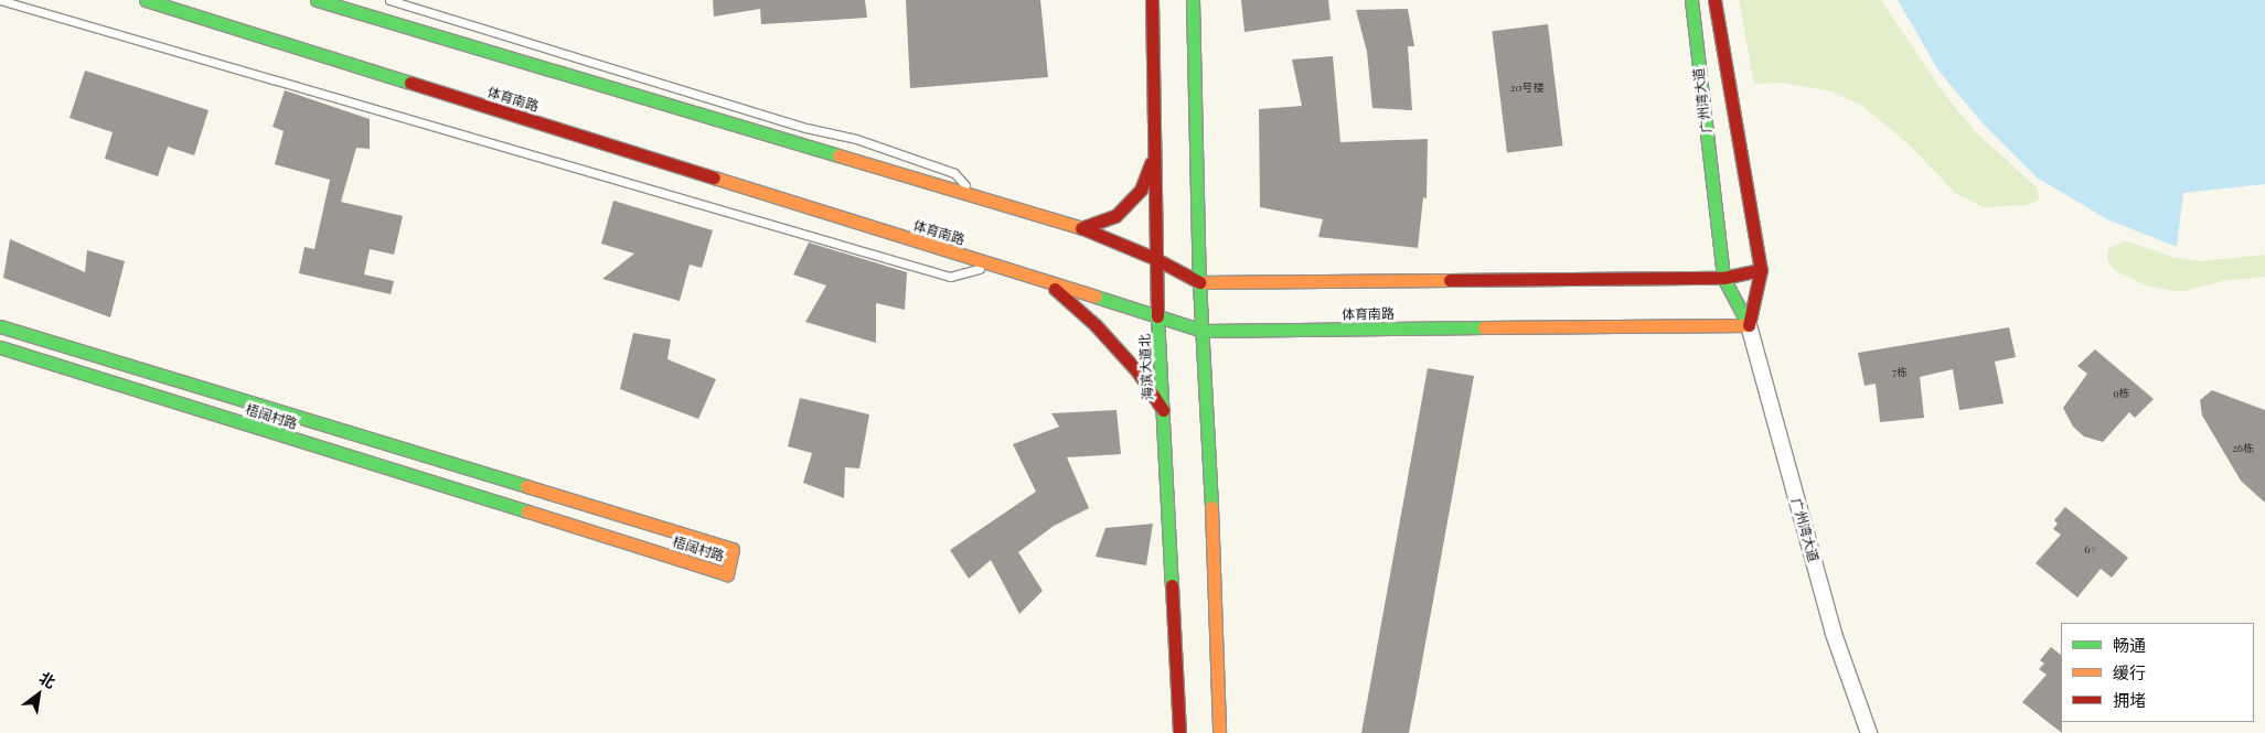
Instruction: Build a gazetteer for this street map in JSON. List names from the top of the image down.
{
  "streets": {
    "main road": [
      "体育南路",
      "广州湾大道",
      "海滨大道北",
      "梧阔村路"
    ]
  },
  "crossings": [
    ["体育南路", "广州湾大道"],
    ["体育南路", "海滨大道北"]
  ],
  "house_numbers": [
    "20号楼",
    "7栋",
    "9栋",
    "26栋",
    "6#"
  ],
  "legend": ["畅通", "缓行", "拥堵"],
  "north": "top right"
}
